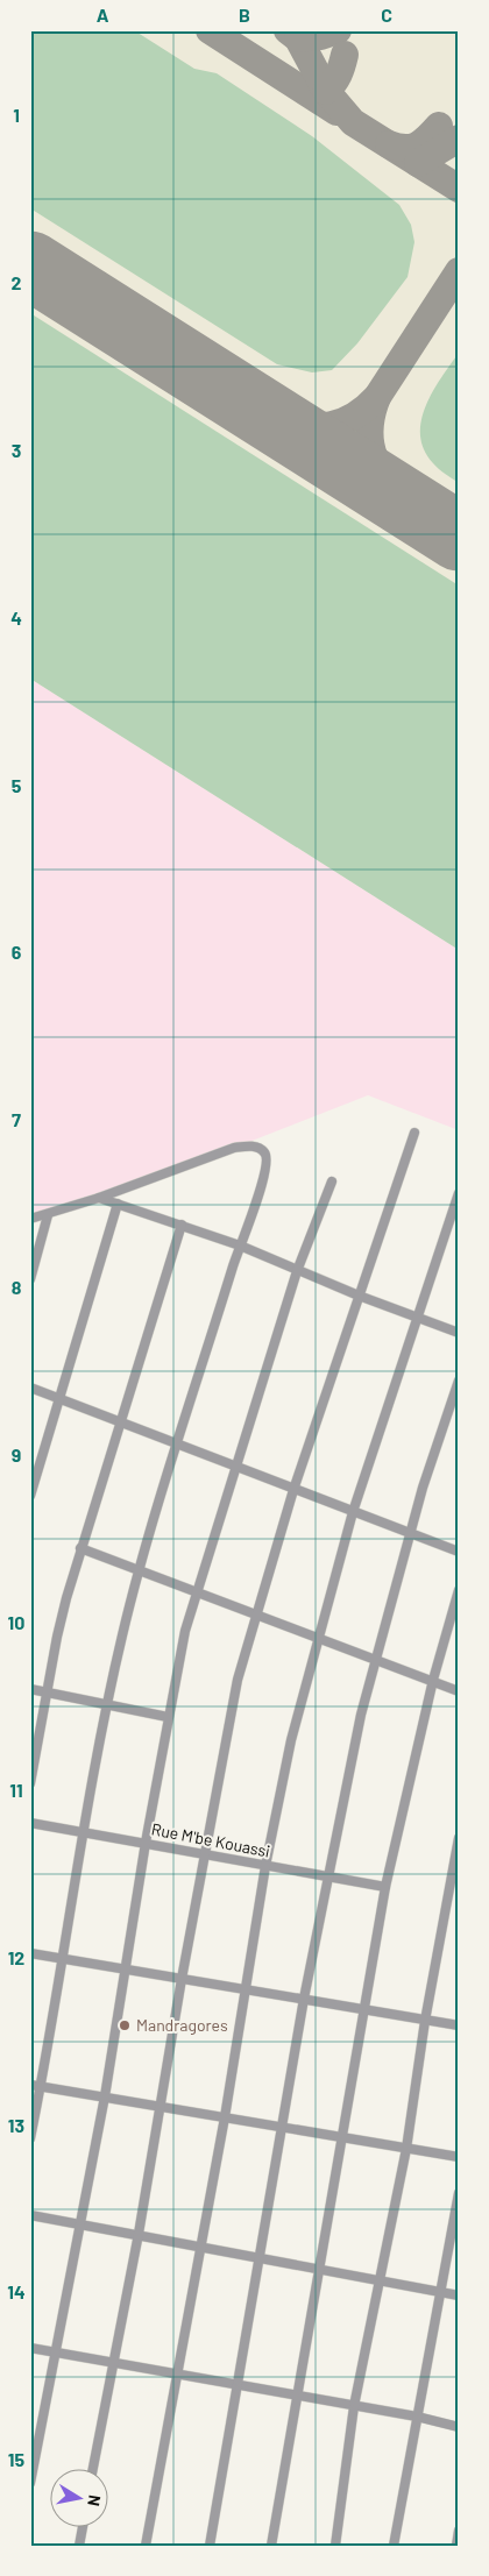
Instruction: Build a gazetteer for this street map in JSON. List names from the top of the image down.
{
  "streets": {
    "street": ["Rue M'be Kouassi"]
  },
  "places": ["Mandragores"],
  "north": "right",
  "grid": {
    "columns": ["A", "B", "C"],
    "rows": [
      "1",
      "2",
      "3",
      "4",
      "5",
      "6",
      "7",
      "8",
      "9",
      "10",
      "11",
      "12",
      "13",
      "14",
      "15"
    ]
  }
}
